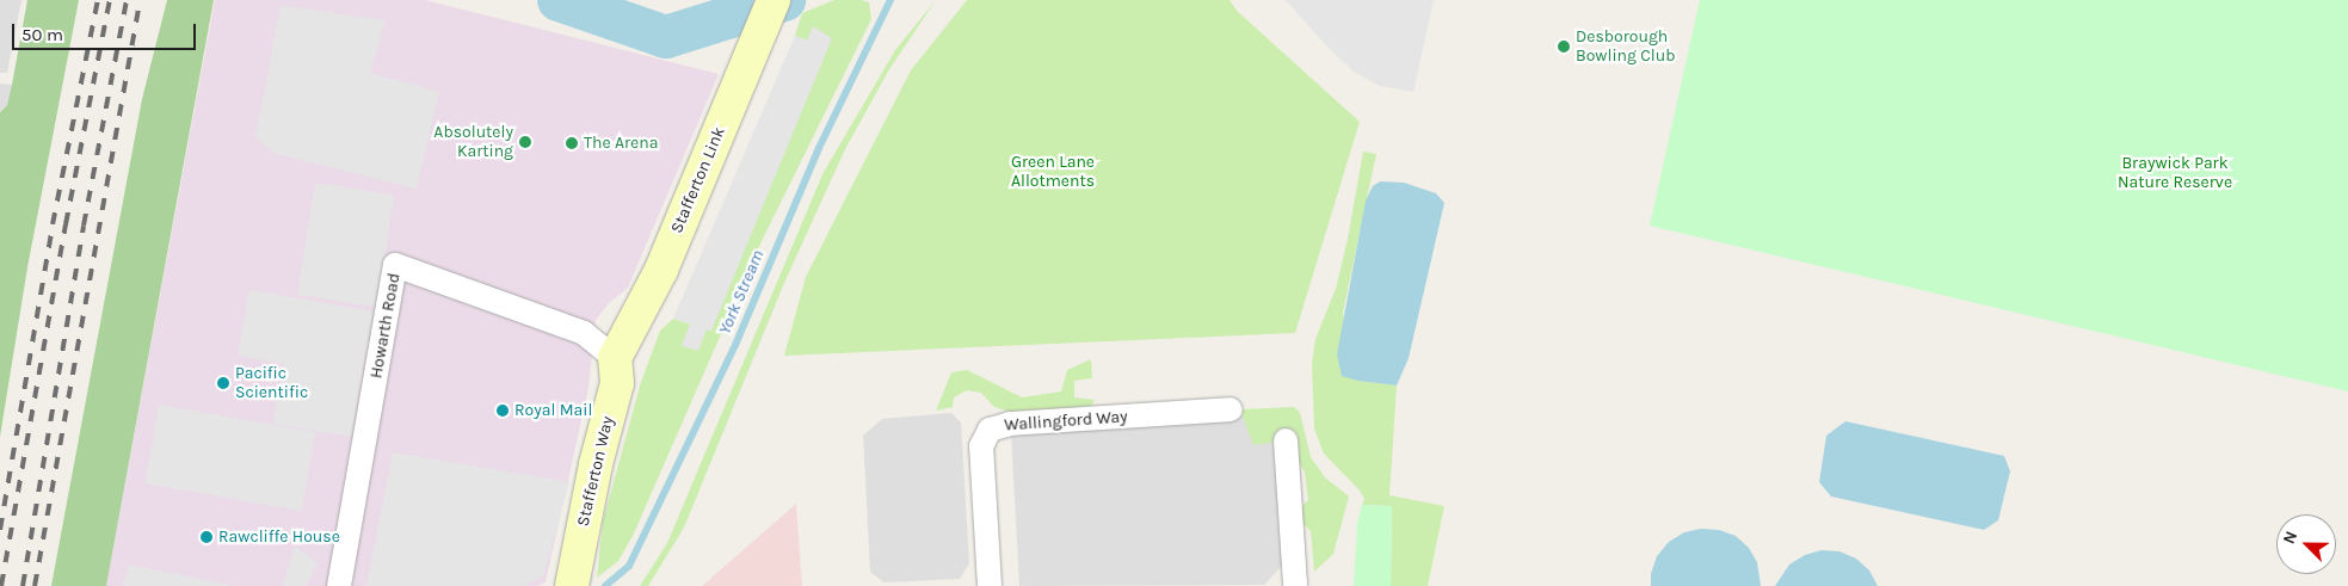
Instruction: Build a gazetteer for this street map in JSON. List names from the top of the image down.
{
  "streets": {
    "street": [
      "Stafferton Link",
      "Howarth Road",
      "Wallingford Way",
      "Stafferton Way"
    ]
  },
  "crossings": [
    ["Stafferton Link", "Howarth Road"],
    ["Stafferton Link", "Stafferton Way"],
    ["Howarth Road", "Stafferton Way"]
  ],
  "water": ["York Stream"],
  "parks": ["Green Lane Allotments", "Braywick Park Nature Reserve"],
  "places": [
    "Desborough Bowling Club",
    "Absolutely Karting",
    "The Arena",
    "Pacific Scientific",
    "Royal Mail",
    "Rawcliffe House"
  ],
  "scale_bar": "50 m",
  "north": "top left"
}
